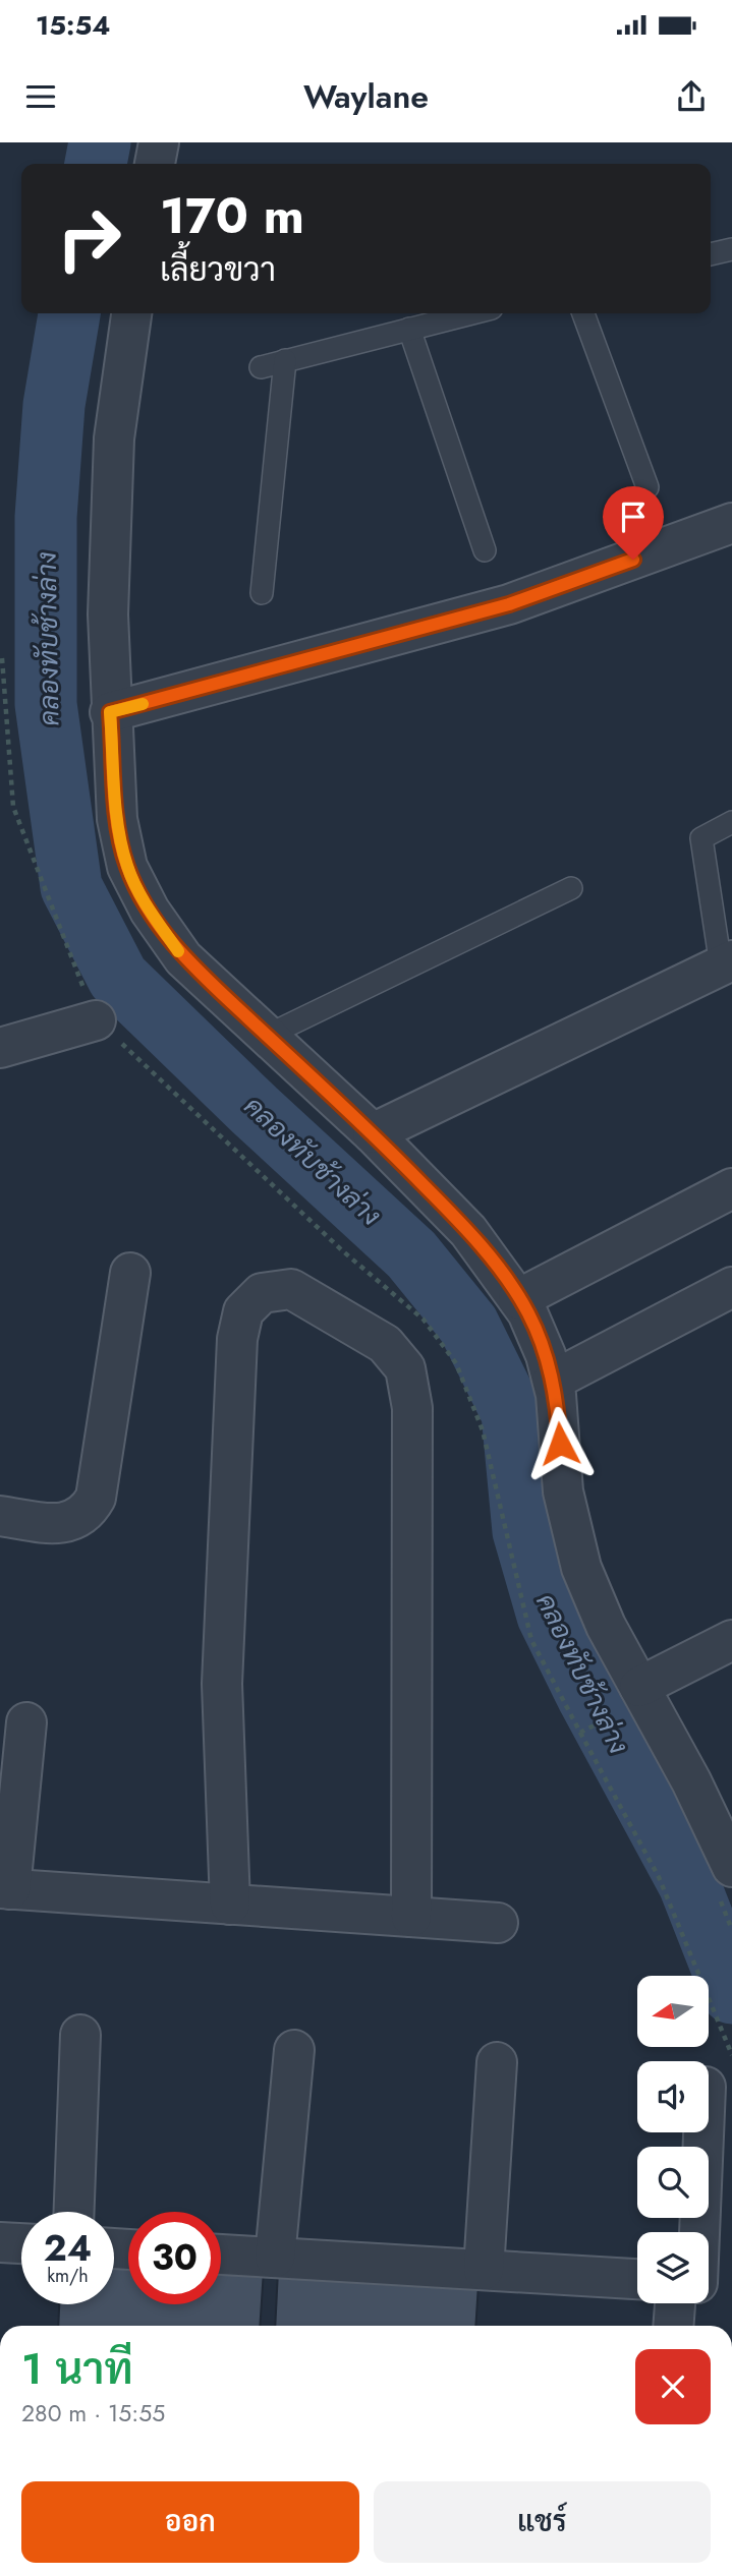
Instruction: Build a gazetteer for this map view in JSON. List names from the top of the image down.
{
  "water": ["คลองทับช้างล่าง"],
  "north": "left",
  "page": {
    "status": "15:54",
    "header": "Waylane",
    "turn": ["170 m", "เลี้ยวขวา"],
    "speed": "24 km/h",
    "limit": "30",
    "heading": ["1 นาที", "280 m · 15:55"],
    "buttons": ["ออก", "แชร์"]
  }
}
